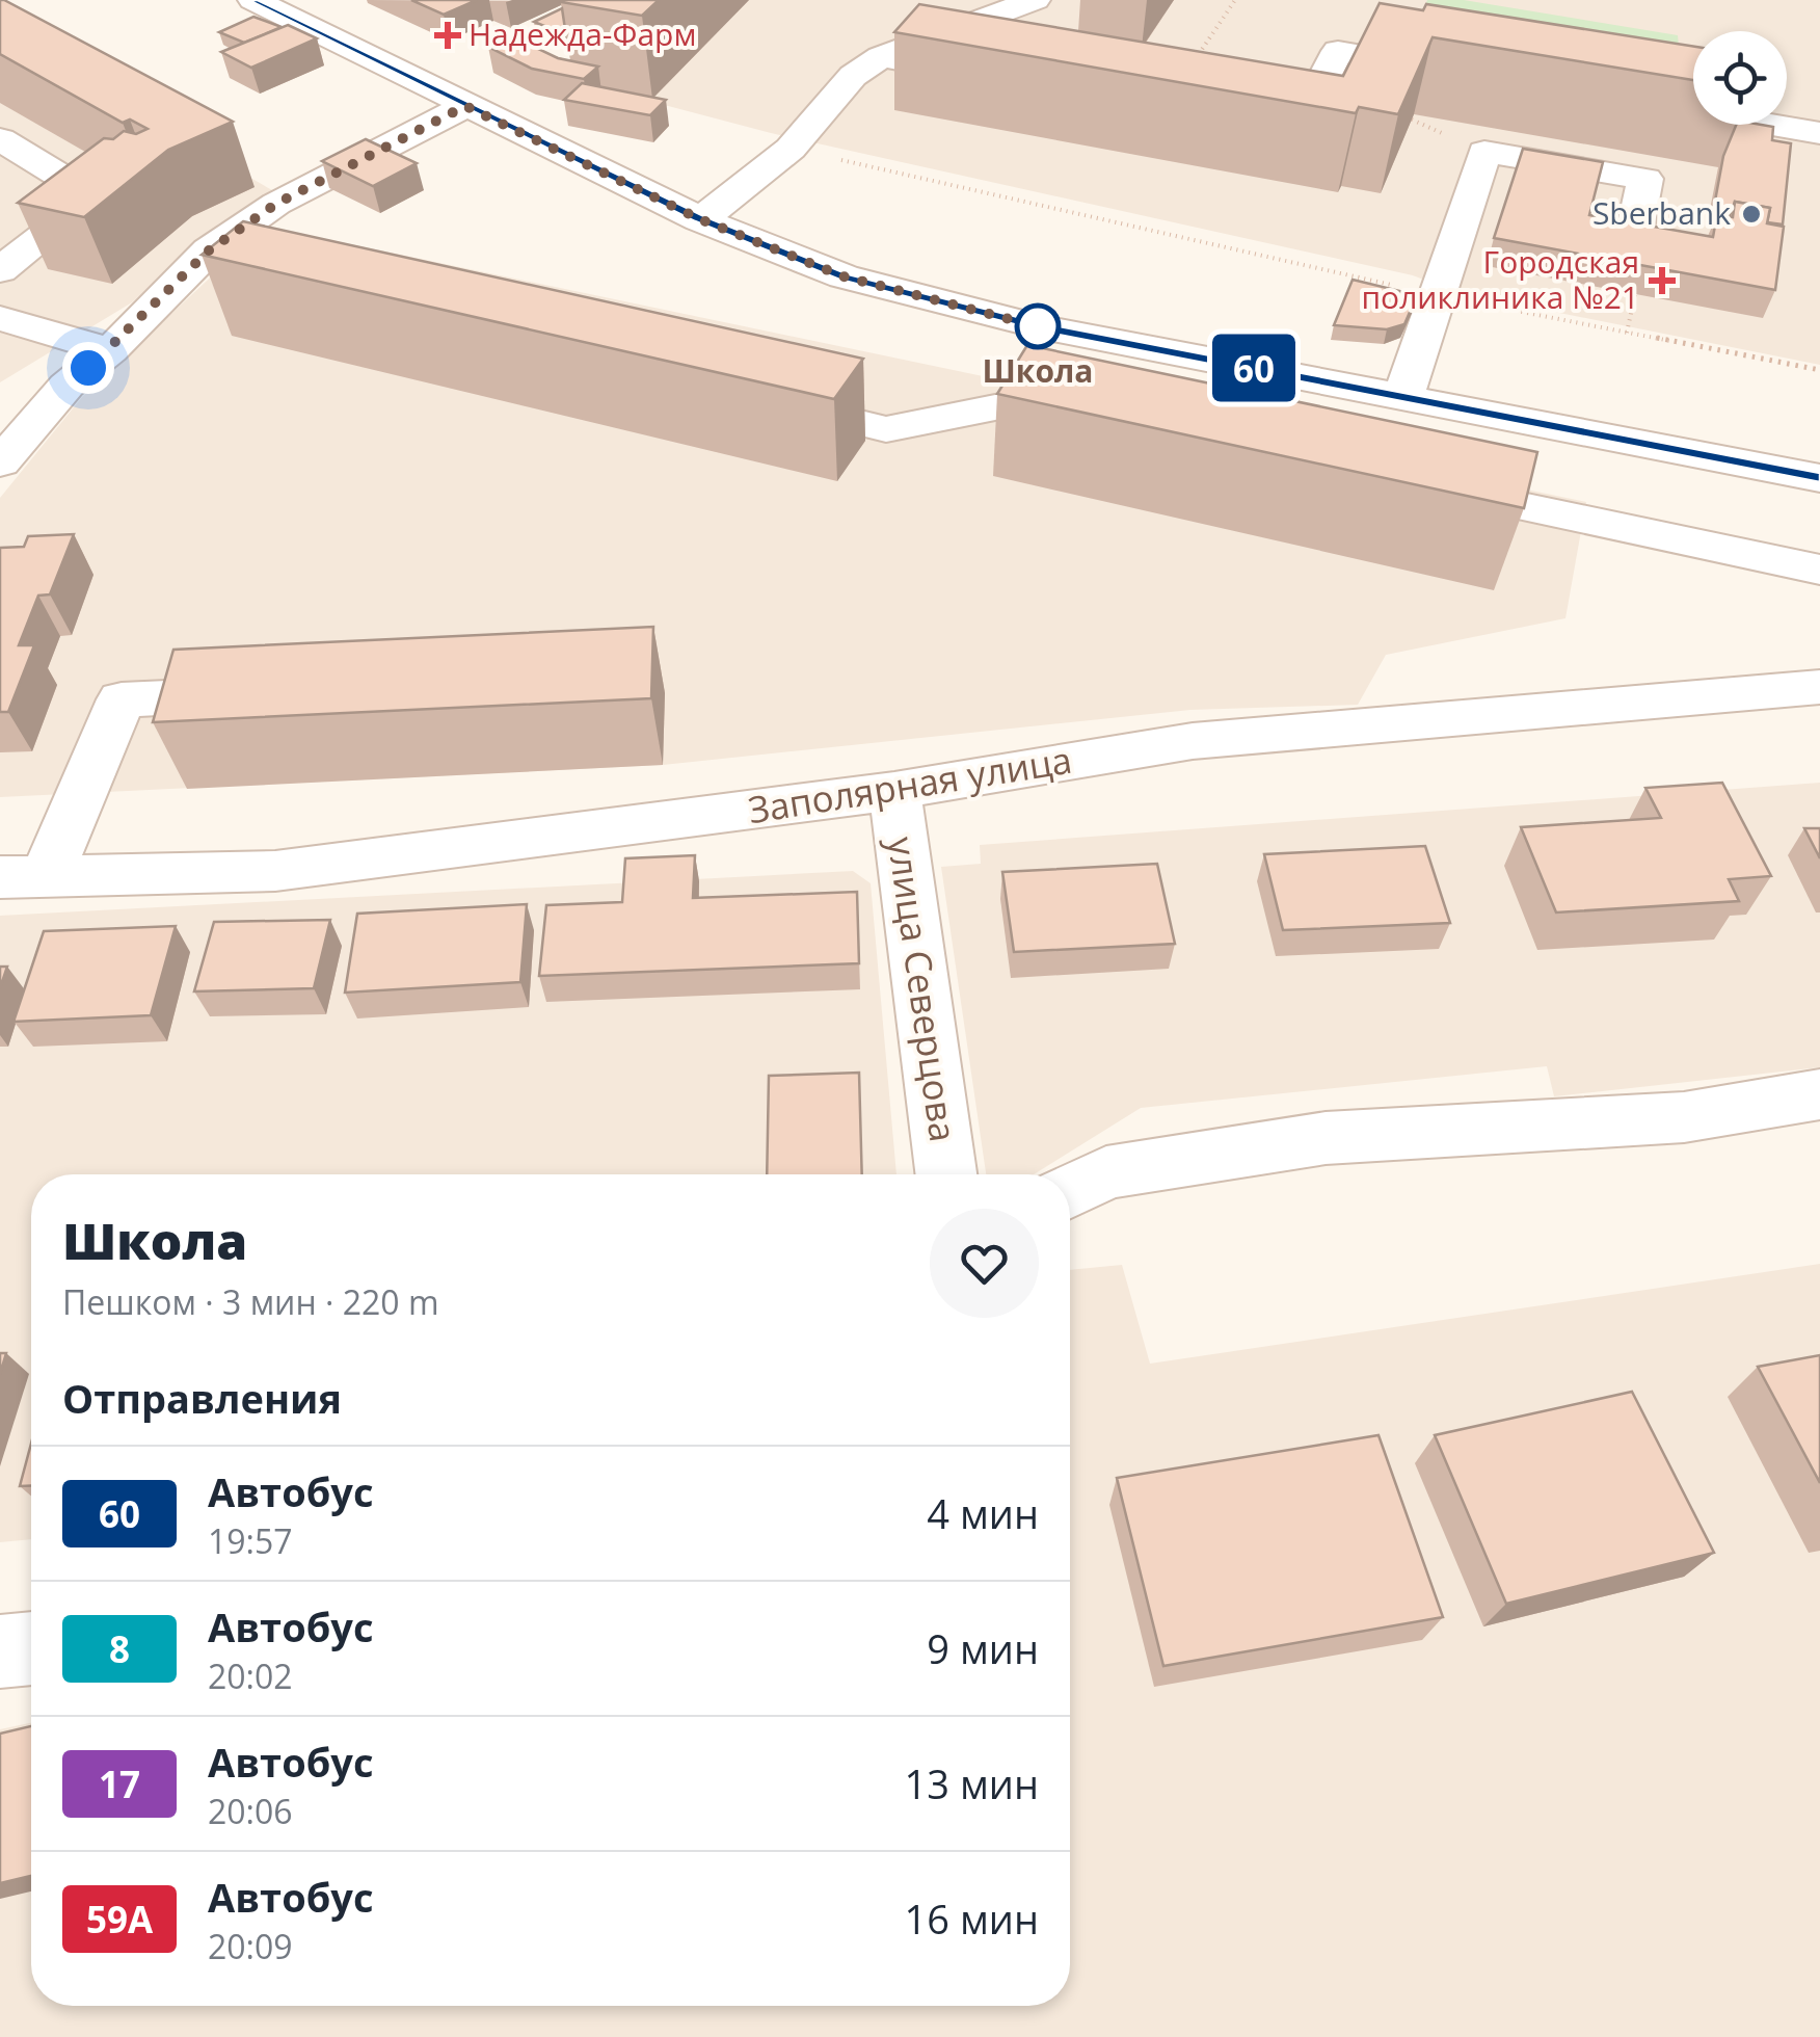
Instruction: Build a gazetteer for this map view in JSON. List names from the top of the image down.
{
  "streets": {
    "street": ["Заполярная улица", "улица Северцова"]
  },
  "crossings": [
    ["Заполярная улица", "улица Северцова"]
  ],
  "places": {
    "health": ["Надежда-Фарм", "Городская поликлиника №21"],
    "other": ["Sberbank", "Школа"]
  },
  "lines": ["bus line 60"],
  "page": {
    "on_map": "60",
    "heading": [
      ["Школа", "Пешком · 3 мин · 220 m"],
      "Отправления"
    ],
    "list": [
      {
        "mark": "60",
        "name": "Автобус",
        "note": "19:57",
        "value": "4 мин"
      },
      {
        "mark": "8",
        "name": "Автобус",
        "note": "20:02",
        "value": "9 мин"
      },
      {
        "mark": "17",
        "name": "Автобус",
        "note": "20:06",
        "value": "13 мин"
      },
      {
        "mark": "59А",
        "name": "Автобус",
        "note": "20:09",
        "value": "16 мин"
      }
    ]
  }
}
